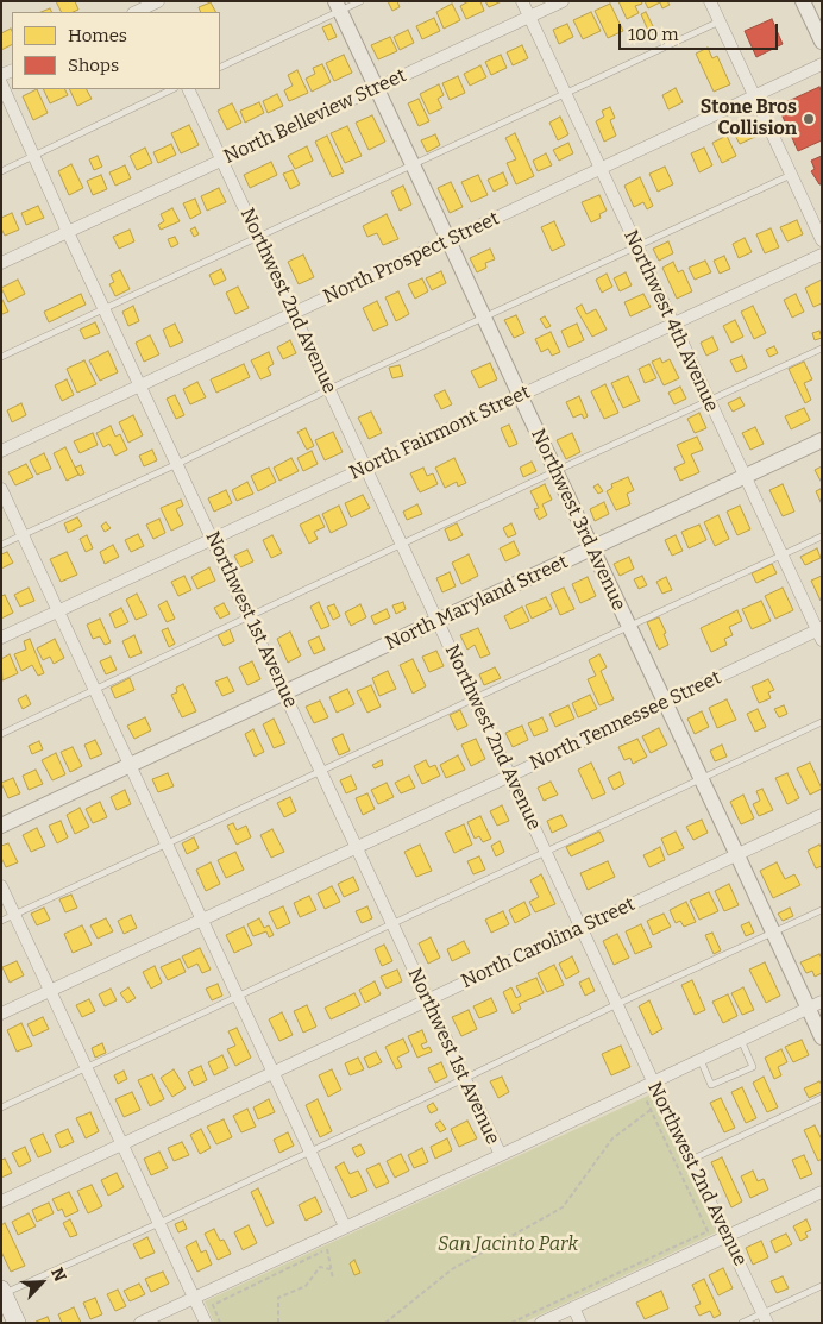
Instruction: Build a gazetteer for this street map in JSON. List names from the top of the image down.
{
  "streets": {
    "street": [
      "North Belleview Street",
      "North Prospect Street",
      "Northwest 2nd Avenue",
      "Northwest 4th Avenue",
      "North Fairmont Street",
      "Northwest 3rd Avenue",
      "North Maryland Street",
      "Northwest 1st Avenue",
      "North Tennessee Street",
      "North Carolina Street"
    ]
  },
  "crossings": [
    ["North Belleview Street", "Northwest 2nd Avenue"],
    ["North Belleview Street", "Northwest 4th Avenue"],
    ["North Belleview Street", "Northwest 3rd Avenue"],
    ["North Belleview Street", "Northwest 1st Avenue"],
    ["North Prospect Street", "Northwest 2nd Avenue"],
    ["North Prospect Street", "Northwest 4th Avenue"],
    ["North Prospect Street", "Northwest 3rd Avenue"],
    ["North Prospect Street", "Northwest 1st Avenue"],
    ["Northwest 2nd Avenue", "North Fairmont Street"],
    ["Northwest 2nd Avenue", "North Maryland Street"],
    ["Northwest 2nd Avenue", "North Tennessee Street"],
    ["Northwest 2nd Avenue", "North Carolina Street"],
    ["Northwest 4th Avenue", "North Fairmont Street"],
    ["Northwest 4th Avenue", "North Maryland Street"],
    ["Northwest 4th Avenue", "North Tennessee Street"],
    ["North Fairmont Street", "Northwest 3rd Avenue"],
    ["North Fairmont Street", "Northwest 1st Avenue"],
    ["Northwest 3rd Avenue", "North Maryland Street"],
    ["Northwest 3rd Avenue", "North Tennessee Street"],
    ["Northwest 3rd Avenue", "North Carolina Street"],
    ["North Maryland Street", "Northwest 1st Avenue"],
    ["Northwest 1st Avenue", "North Tennessee Street"],
    ["Northwest 1st Avenue", "North Carolina Street"]
  ],
  "parks": ["San Jacinto Park"],
  "places": ["Stone Bros Collision"],
  "legend": ["Homes", "Shops"],
  "scale_bar": "100 m",
  "north": "top right"
}
